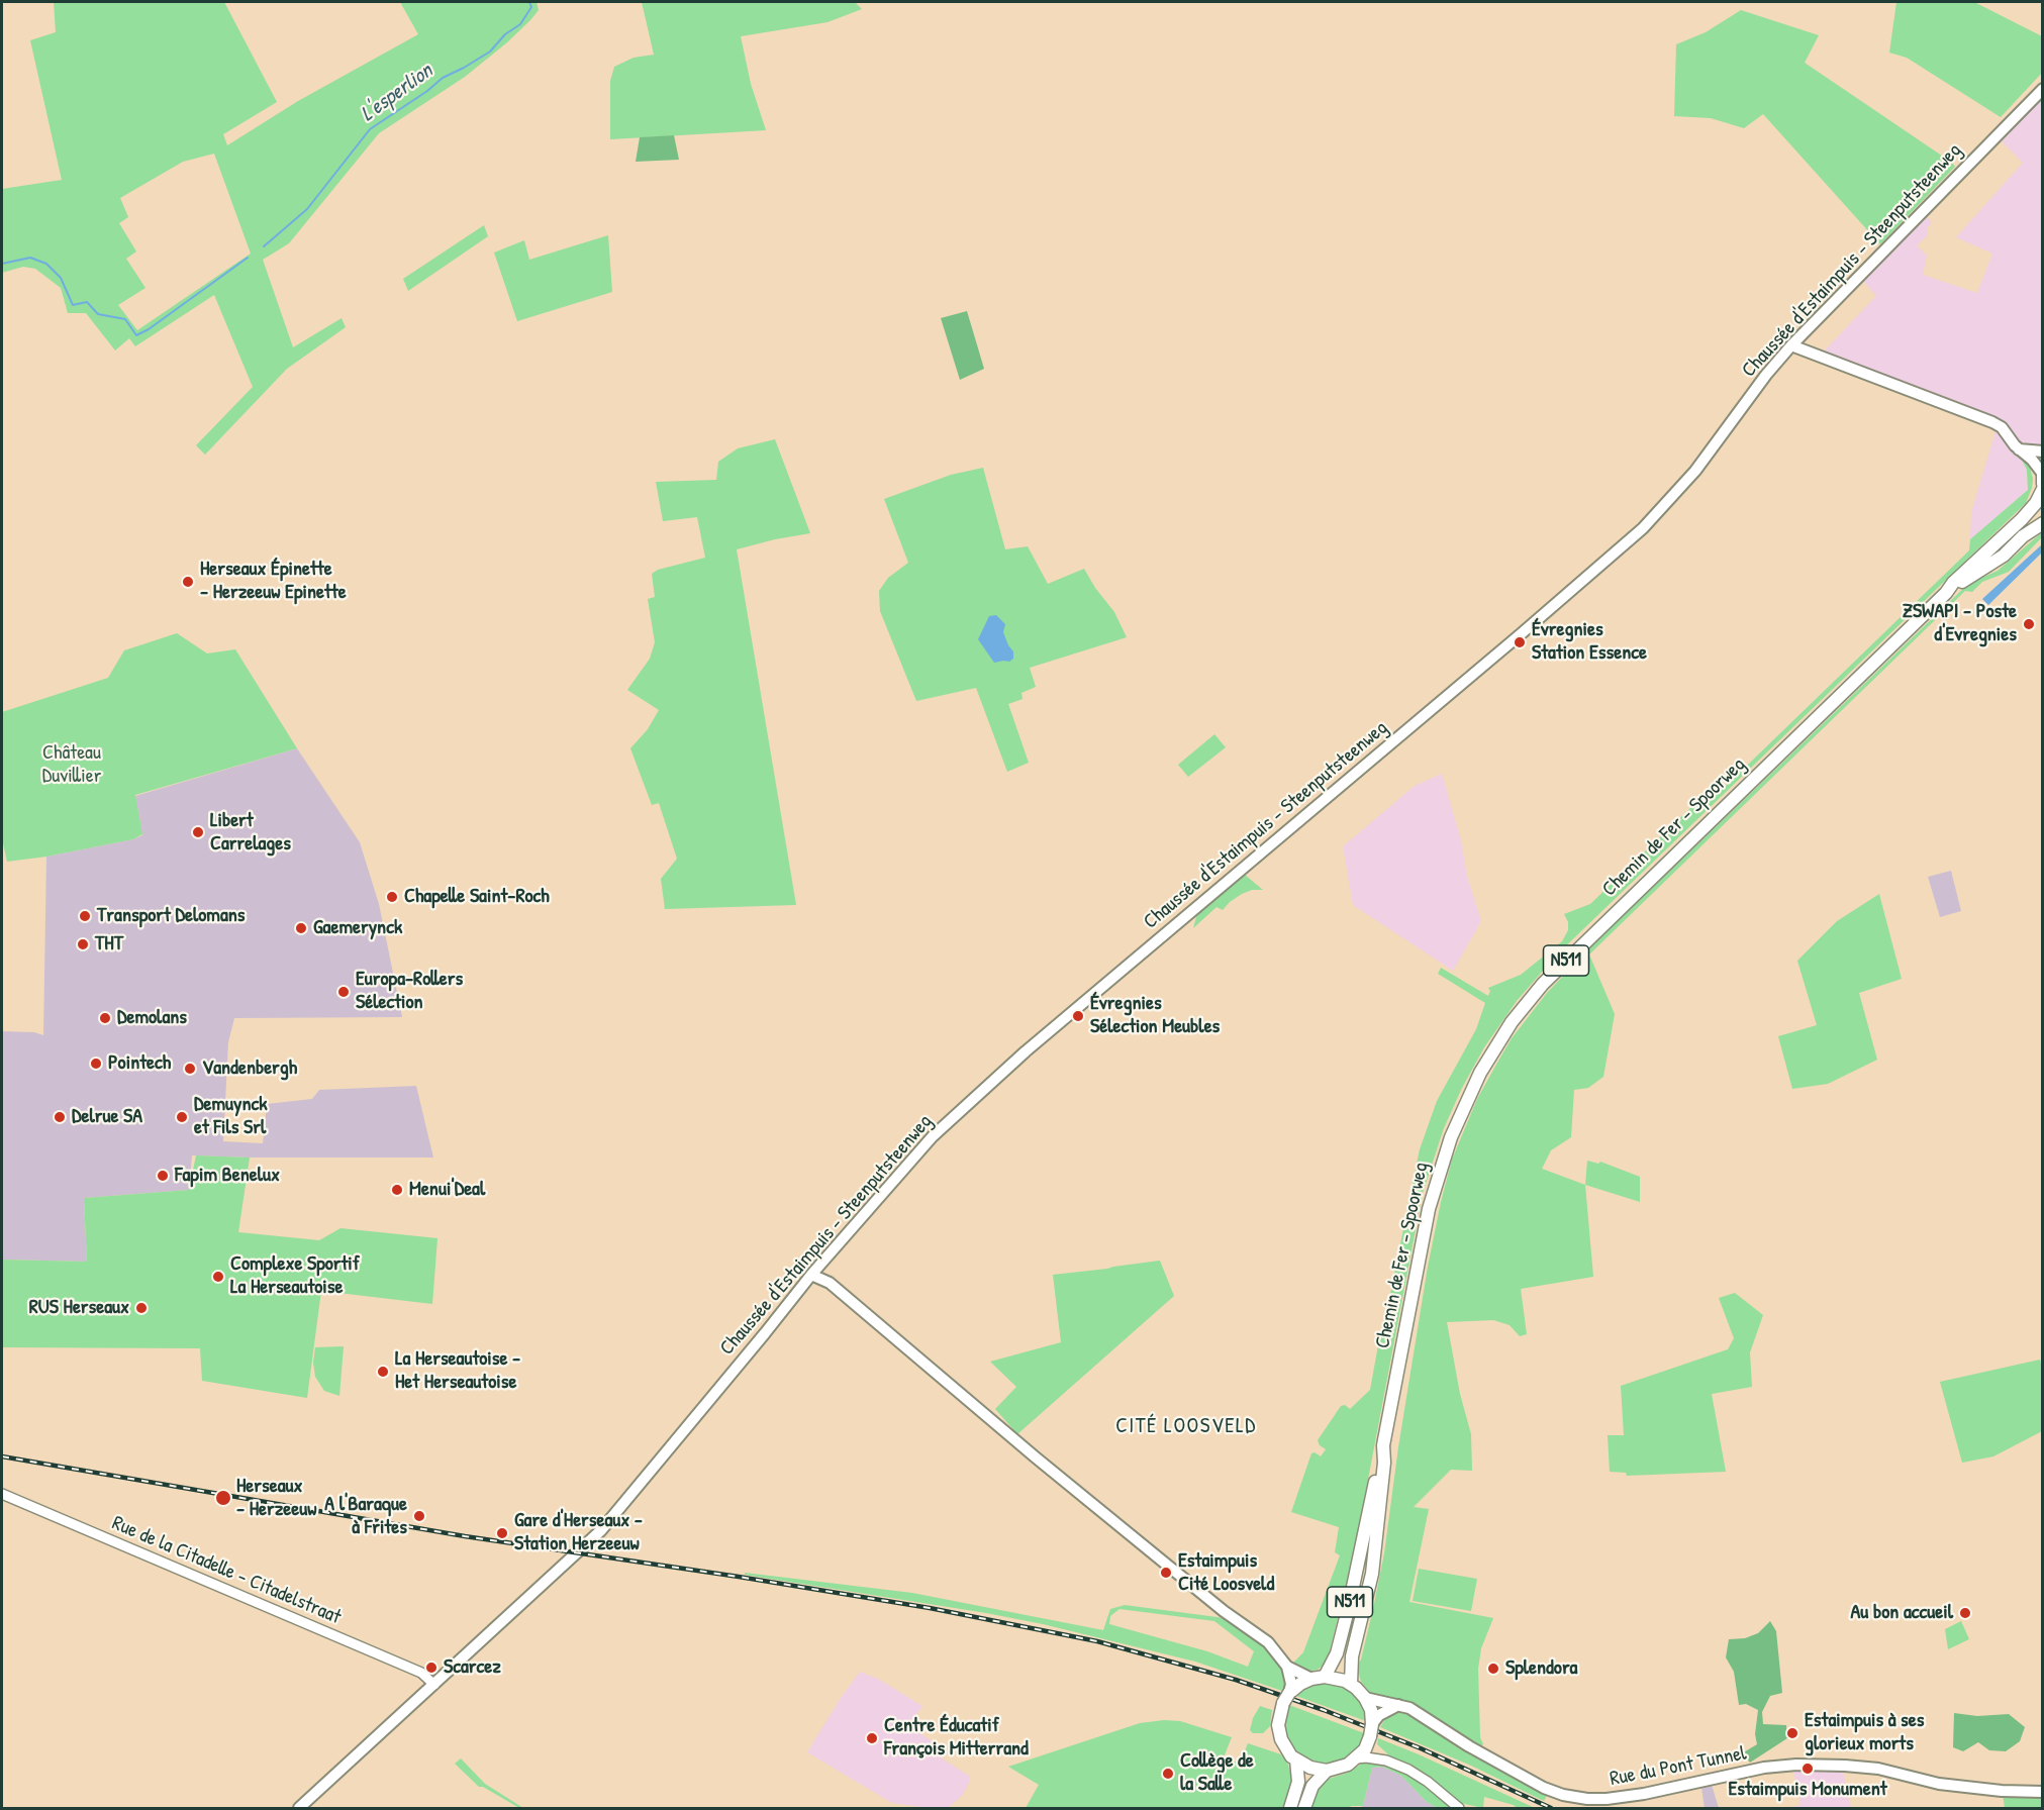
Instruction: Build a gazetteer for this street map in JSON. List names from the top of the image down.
{
  "streets": {
    "highway": ["Chemin de Fer - Spoorweg", "N511"],
    "main road": ["Chaussée d'Estaimpuis - Steenputsteenweg", "Rue du Pont Tunnel"],
    "street": ["Rue de la Citadelle - Citadelstraat"]
  },
  "crossings": [
    ["Chaussée d'Estaimpuis - Steenputsteenweg", "Rue de la Citadelle - Citadelstraat"],
    ["Chemin de Fer - Spoorweg", "N511"],
    ["Chemin de Fer - Spoorweg", "Rue du Pont Tunnel"],
    ["N511", "Rue du Pont Tunnel"]
  ],
  "districts": ["CITÉ LOOSVELD"],
  "water": ["L'esperlion"],
  "parks": ["Château Duvillier"],
  "places": [
    "Herseaux Épinette - Herzeeuw Epinette",
    "ZSWAPI - Poste d'Evregnies",
    "Évregnies Station Essence",
    "Libert Carrelages",
    "Chapelle Saint-Roch",
    "Transport Delomans",
    "Gaemerynck",
    "THT",
    "Europa-Rollers Sélection",
    "Évregnies Sélection Meubles",
    "Demolans",
    "Pointech",
    "Vandenbergh",
    "Delrue SA",
    "Demuynck et Fils Srl",
    "Fapim Benelux",
    "Menui'Deal",
    "Complexe Sportif La Herseautoise",
    "RUS Herseaux",
    "La Herseautoise - Het Herseautoise",
    "Herseaux - Herzeeuw",
    "A l'Baraque à Frites",
    "Gare d'Herseaux - Station Herzeeuw",
    "Estaimpuis Cité Loosveld",
    "Au bon accueil",
    "Scarcez",
    "Splendora",
    "Estaimpuis à ses glorieux morts",
    "Centre Éducatif François Mitterrand",
    "Estaimpuis Monument",
    "Collège de la Salle"
  ]
}
